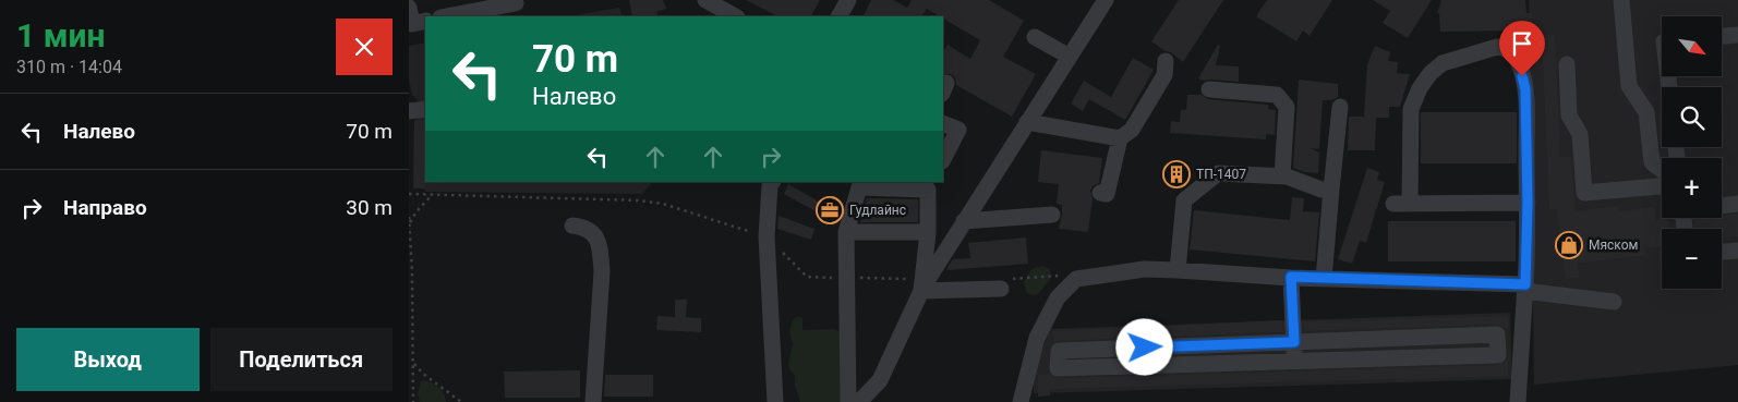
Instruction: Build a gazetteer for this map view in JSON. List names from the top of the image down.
{
  "places": {
    "building": ["ТП-1407"],
    "office": ["Гудлайнс"],
    "shop": ["Мяском"]
  },
  "north": "bottom right",
  "page": {
    "heading": ["1 мин", "310 m · 14:04"],
    "map_buttons": ["+", "−"],
    "turn": ["70 m", "Налево"],
    "list": [
      {
        "name": "Налево",
        "value": "70 m"
      },
      {
        "name": "Направо",
        "value": "30 m"
      }
    ],
    "buttons": ["Выход", "Поделиться"]
  }
}
